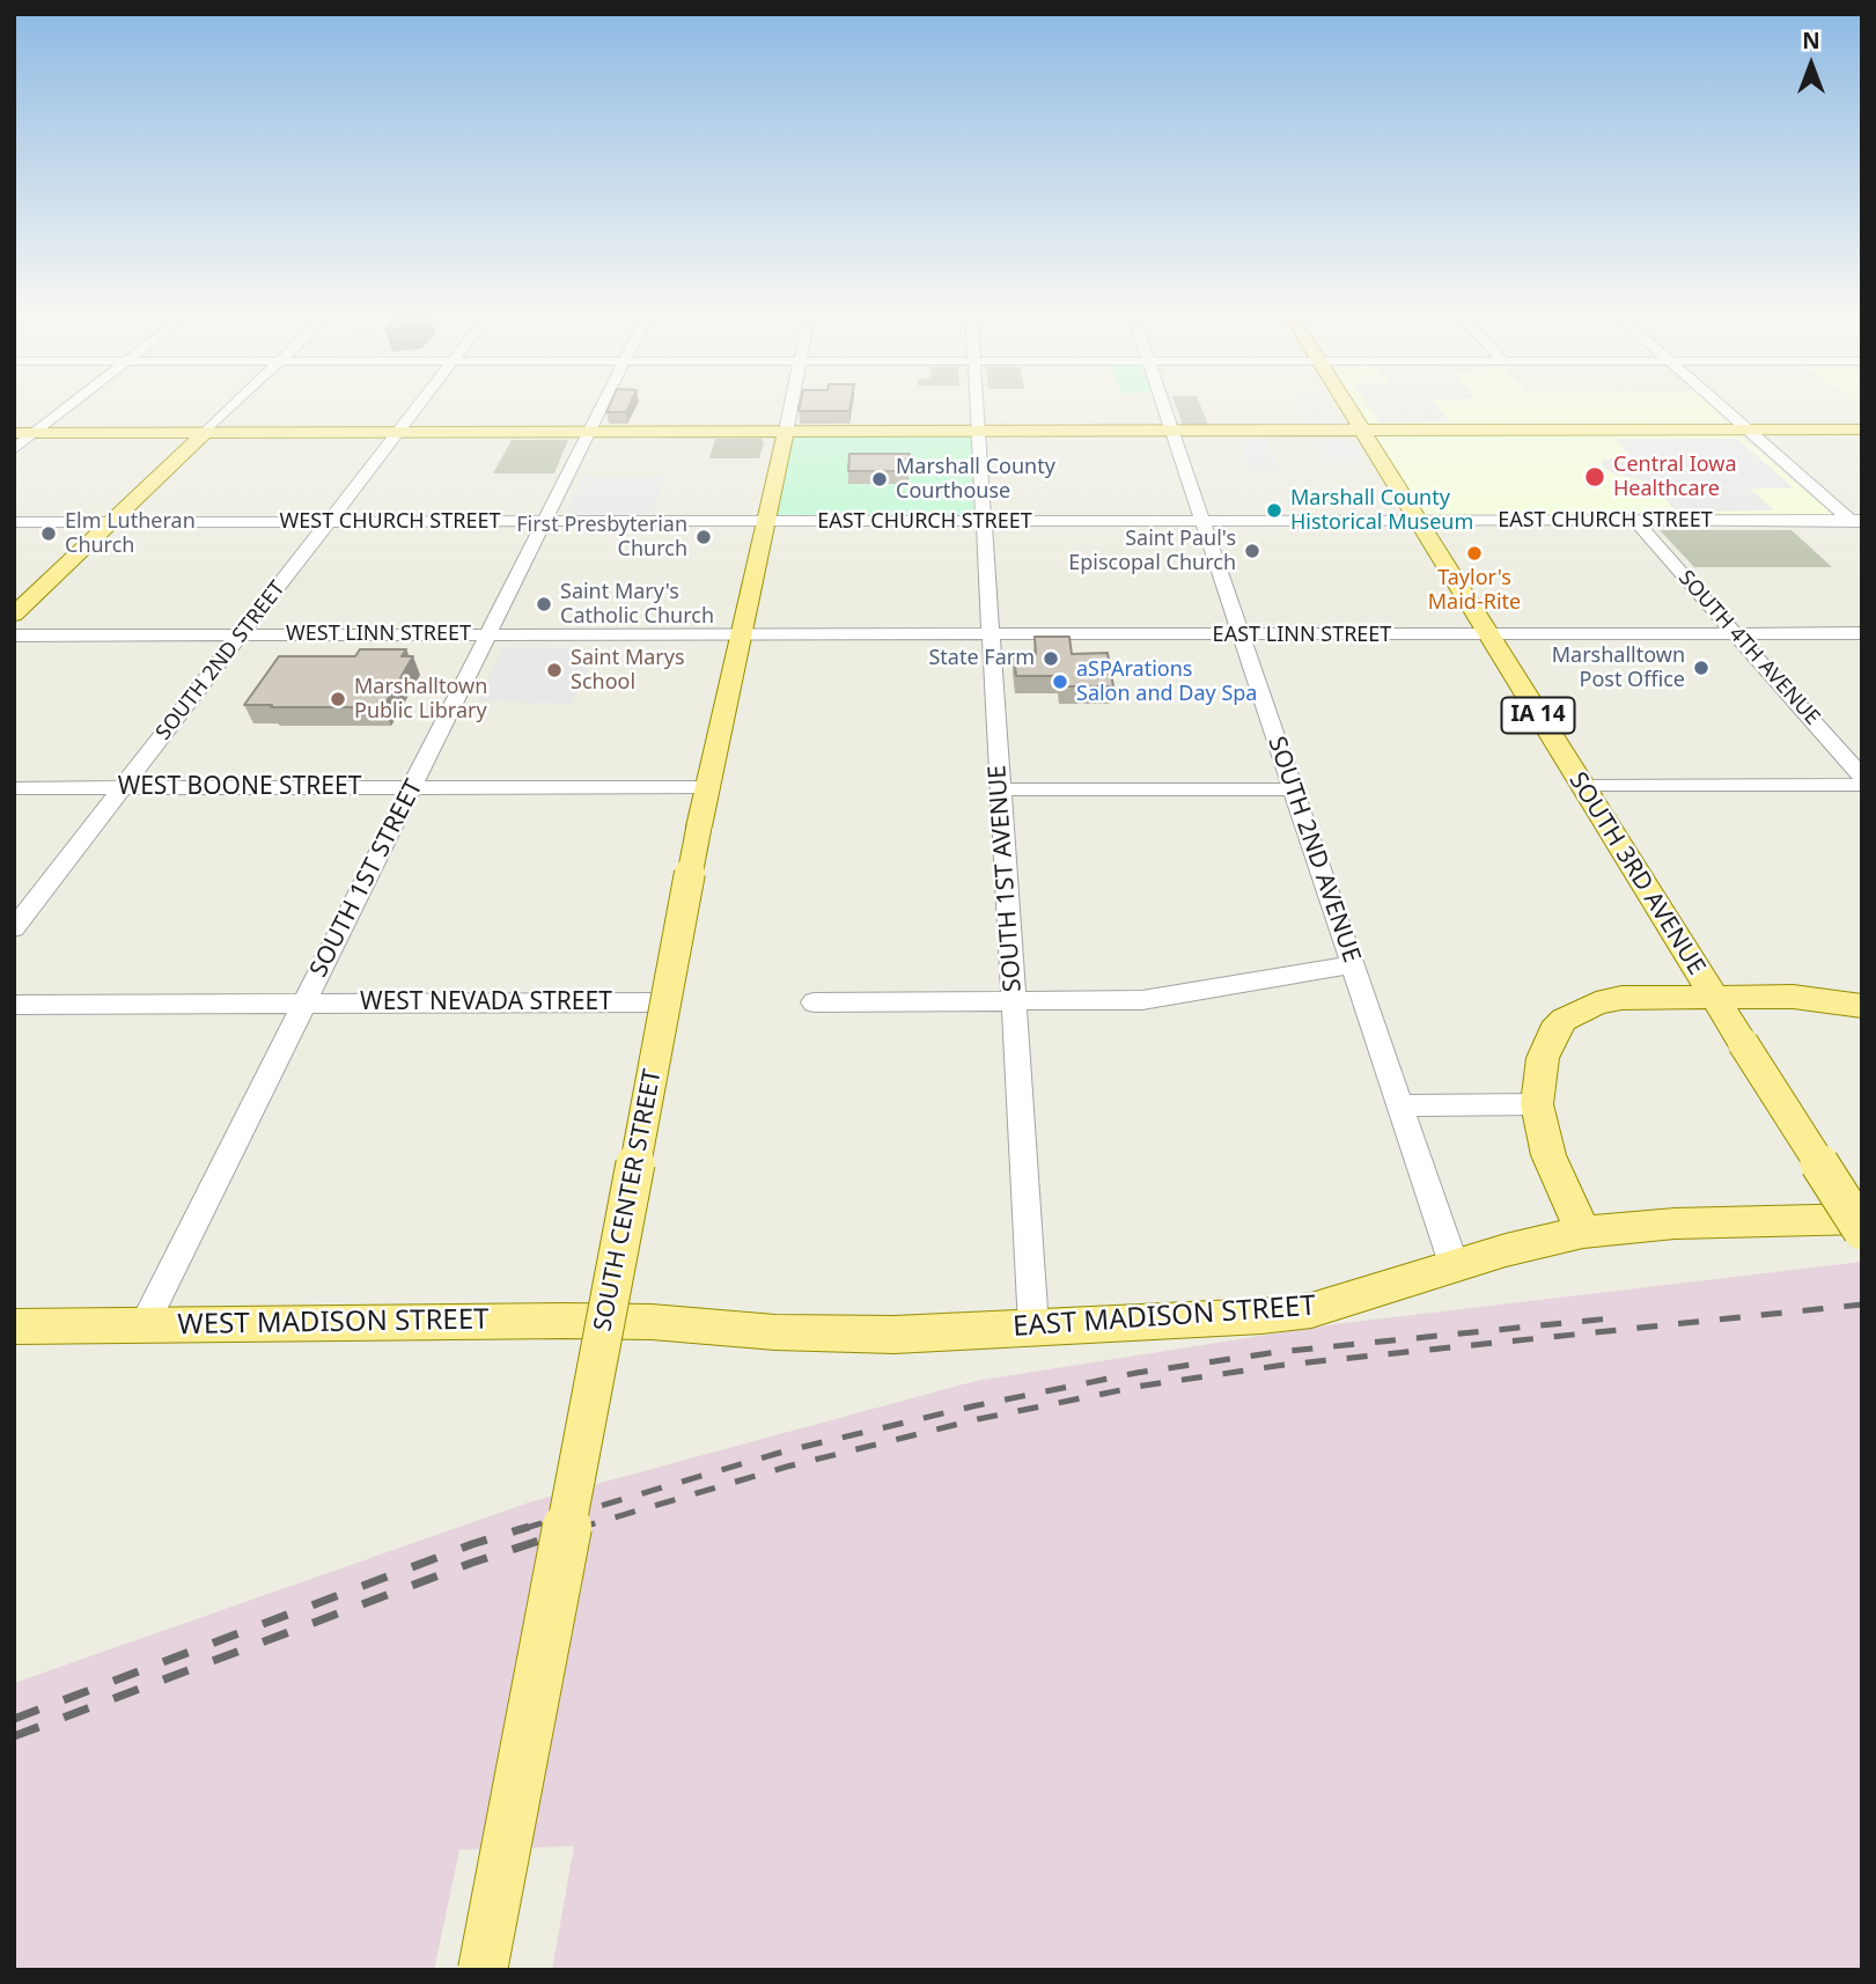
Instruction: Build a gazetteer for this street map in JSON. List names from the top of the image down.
{
  "streets": {
    "main road": [
      "IA 14",
      "SOUTH 3RD AVENUE",
      "SOUTH CENTER STREET",
      "EAST MADISON STREET",
      "WEST MADISON STREET"
    ],
    "street": [
      "EAST CHURCH STREET",
      "WEST CHURCH STREET",
      "WEST LINN STREET",
      "EAST LINN STREET",
      "SOUTH 4TH AVENUE",
      "SOUTH 2ND STREET",
      "WEST BOONE STREET",
      "SOUTH 2ND AVENUE",
      "SOUTH 1ST STREET",
      "SOUTH 1ST AVENUE",
      "WEST NEVADA STREET"
    ]
  },
  "crossings": [
    ["EAST CHURCH STREET", "WEST CHURCH STREET"],
    ["EAST CHURCH STREET", "SOUTH 4TH AVENUE"],
    ["EAST CHURCH STREET", "SOUTH 2ND AVENUE"],
    ["EAST CHURCH STREET", "SOUTH 3RD AVENUE"],
    ["EAST CHURCH STREET", "SOUTH 1ST AVENUE"],
    ["EAST CHURCH STREET", "SOUTH CENTER STREET"],
    ["WEST CHURCH STREET", "SOUTH 2ND STREET"],
    ["WEST CHURCH STREET", "SOUTH 1ST STREET"],
    ["WEST CHURCH STREET", "SOUTH CENTER STREET"],
    ["WEST LINN STREET", "EAST LINN STREET"],
    ["WEST LINN STREET", "SOUTH 2ND STREET"],
    ["WEST LINN STREET", "SOUTH 1ST STREET"],
    ["WEST LINN STREET", "SOUTH CENTER STREET"],
    ["EAST LINN STREET", "SOUTH 4TH AVENUE"],
    ["EAST LINN STREET", "SOUTH 2ND AVENUE"],
    ["EAST LINN STREET", "SOUTH 3RD AVENUE"],
    ["EAST LINN STREET", "SOUTH 1ST AVENUE"],
    ["EAST LINN STREET", "SOUTH CENTER STREET"],
    ["SOUTH 2ND STREET", "WEST BOONE STREET"],
    ["IA 14", "SOUTH 3RD AVENUE"],
    ["WEST BOONE STREET", "SOUTH 1ST STREET"],
    ["WEST BOONE STREET", "SOUTH CENTER STREET"],
    ["SOUTH 2ND AVENUE", "EAST MADISON STREET"],
    ["SOUTH 1ST STREET", "WEST NEVADA STREET"],
    ["SOUTH 1ST STREET", "WEST MADISON STREET"],
    ["SOUTH 1ST AVENUE", "EAST MADISON STREET"],
    ["EAST MADISON STREET", "WEST MADISON STREET"]
  ],
  "places": [
    "Central Iowa Healthcare",
    "Marshall County Courthouse",
    "Marshall County Historical Museum",
    "Elm Lutheran Church",
    "First Presbyterian Church",
    "Saint Paul's Episcopal Church",
    "Taylor's Maid-Rite",
    "Saint Mary's Catholic Church",
    "State Farm",
    "Marshalltown Post Office",
    "Saint Marys School",
    "aSPArations Salon and Day Spa",
    "Marshalltown Public Library"
  ],
  "north": "top"
}
